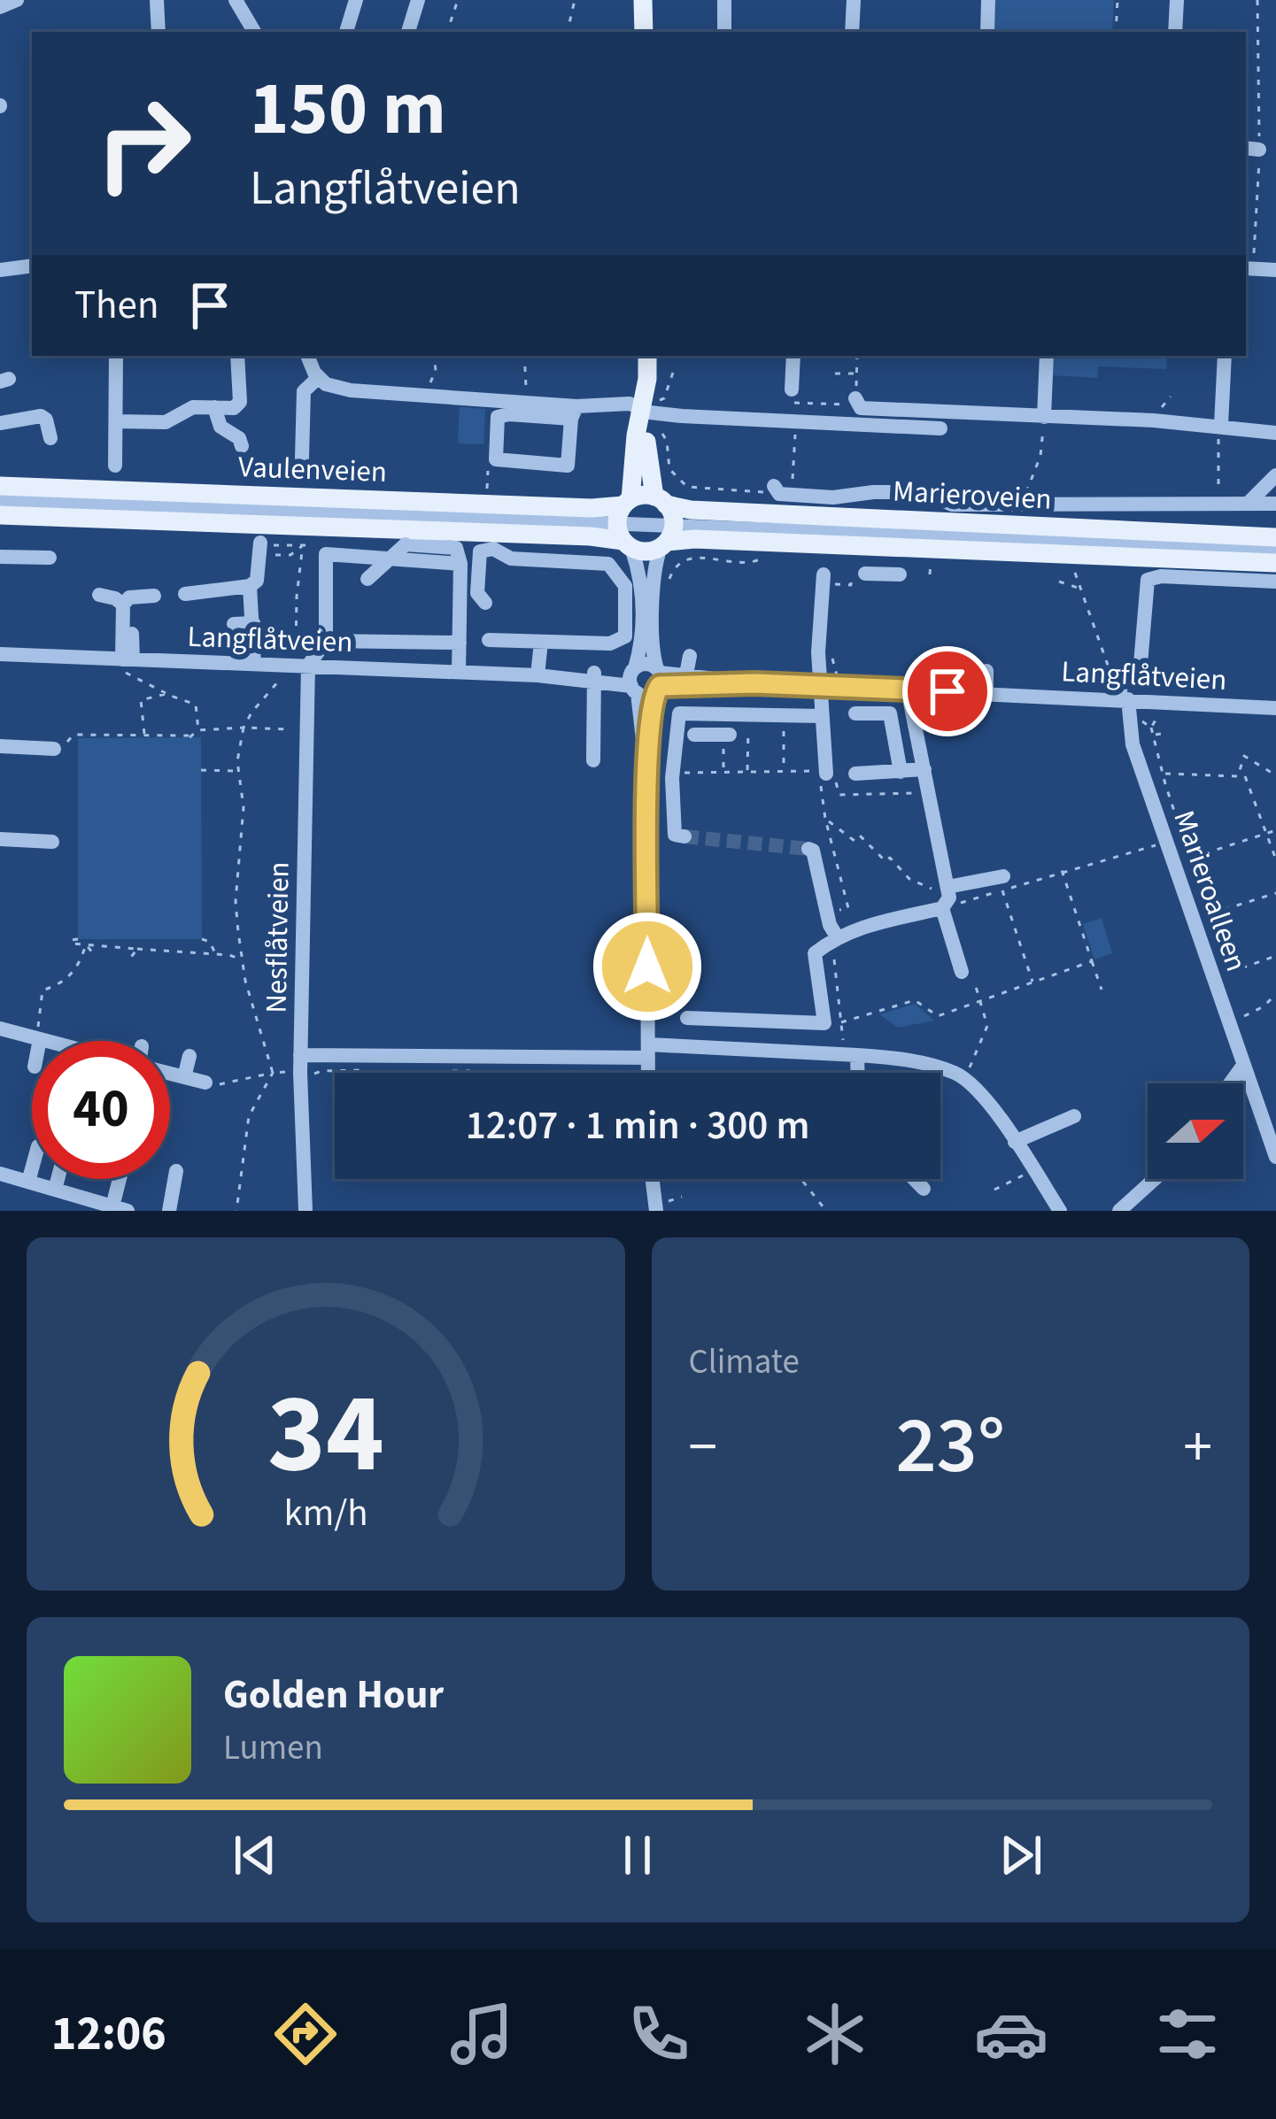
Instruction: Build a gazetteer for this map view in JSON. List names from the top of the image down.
{
  "streets": {
    "main road": ["Vaulenveien", "Marieroveien"],
    "street": ["Langflåtveien", "Marieroalleen", "Nesflåtveien"]
  },
  "crossings": [
    ["Langflåtveien", "Marieroalleen"],
    ["Langflåtveien", "Nesflåtveien"]
  ],
  "north": "right",
  "page": {
    "turn": ["150 m", "Langflåtveien"],
    "then": "Then",
    "limit": "40",
    "trip": "12:07 · 1 min · 300 m",
    "tile": "Climate",
    "heat": ["−", "23°", "+"],
    "song": ["Golden Hour", "Lumen"],
    "tabs": "12:06",
    "gauge": ["34", "km/h"]
  }
}
